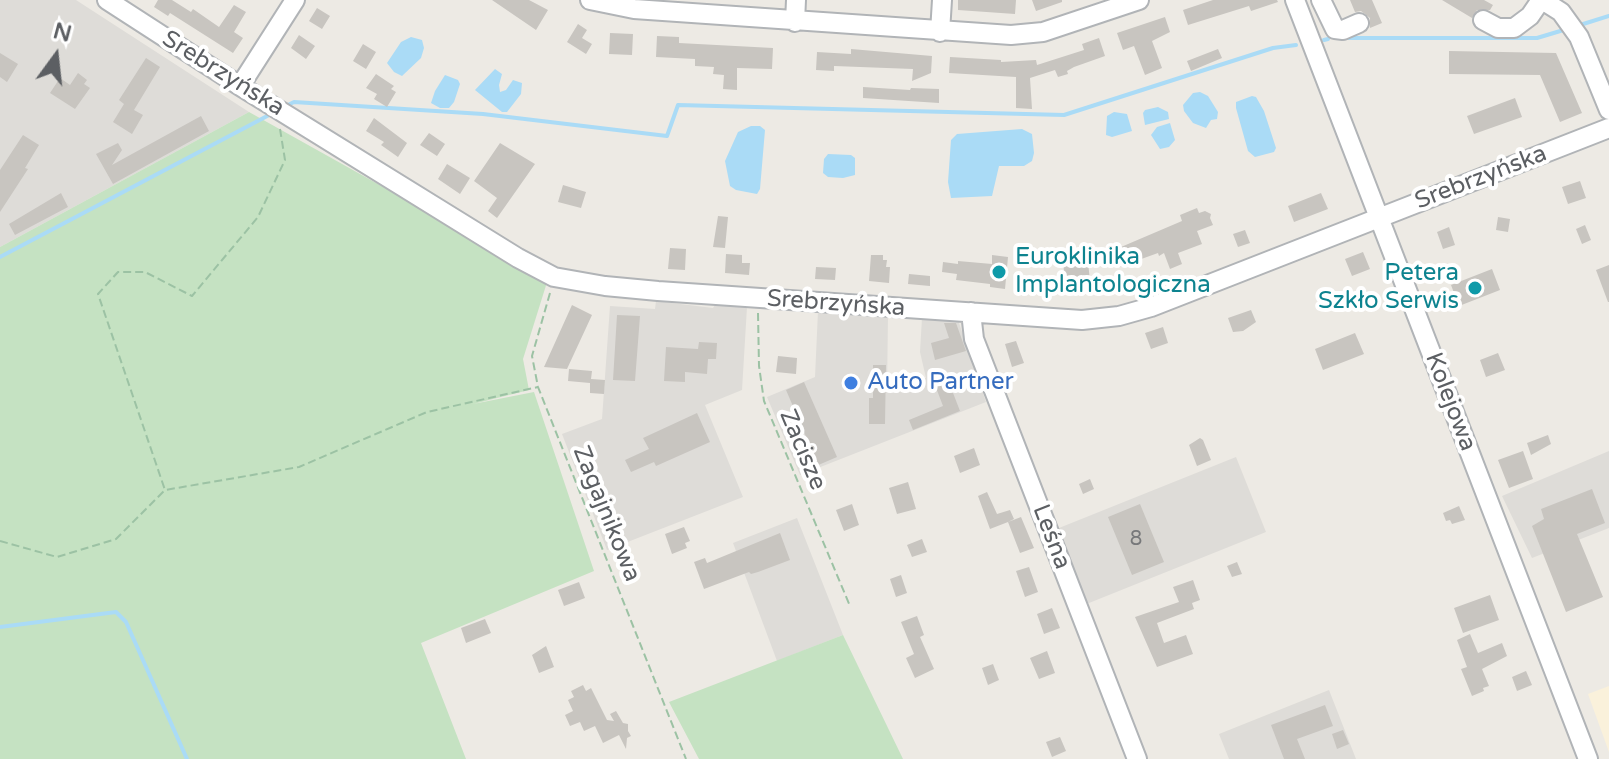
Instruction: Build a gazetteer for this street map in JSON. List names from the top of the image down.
{
  "streets": {
    "street": ["Srebrzyńska", "Kolejowa", "Leśna"],
    "path": ["Zacisze", "Zagajnikowa"]
  },
  "crossings": [
    ["Srebrzyńska", "Kolejowa"],
    ["Srebrzyńska", "Zacisze"],
    ["Srebrzyńska", "Zagajnikowa"],
    ["Srebrzyńska", "Leśna"]
  ],
  "places": ["Euroklinika Implantologiczna", "Petera Szkło Serwis", "Auto Partner"],
  "house_numbers": ["8"],
  "north": "top"
}
